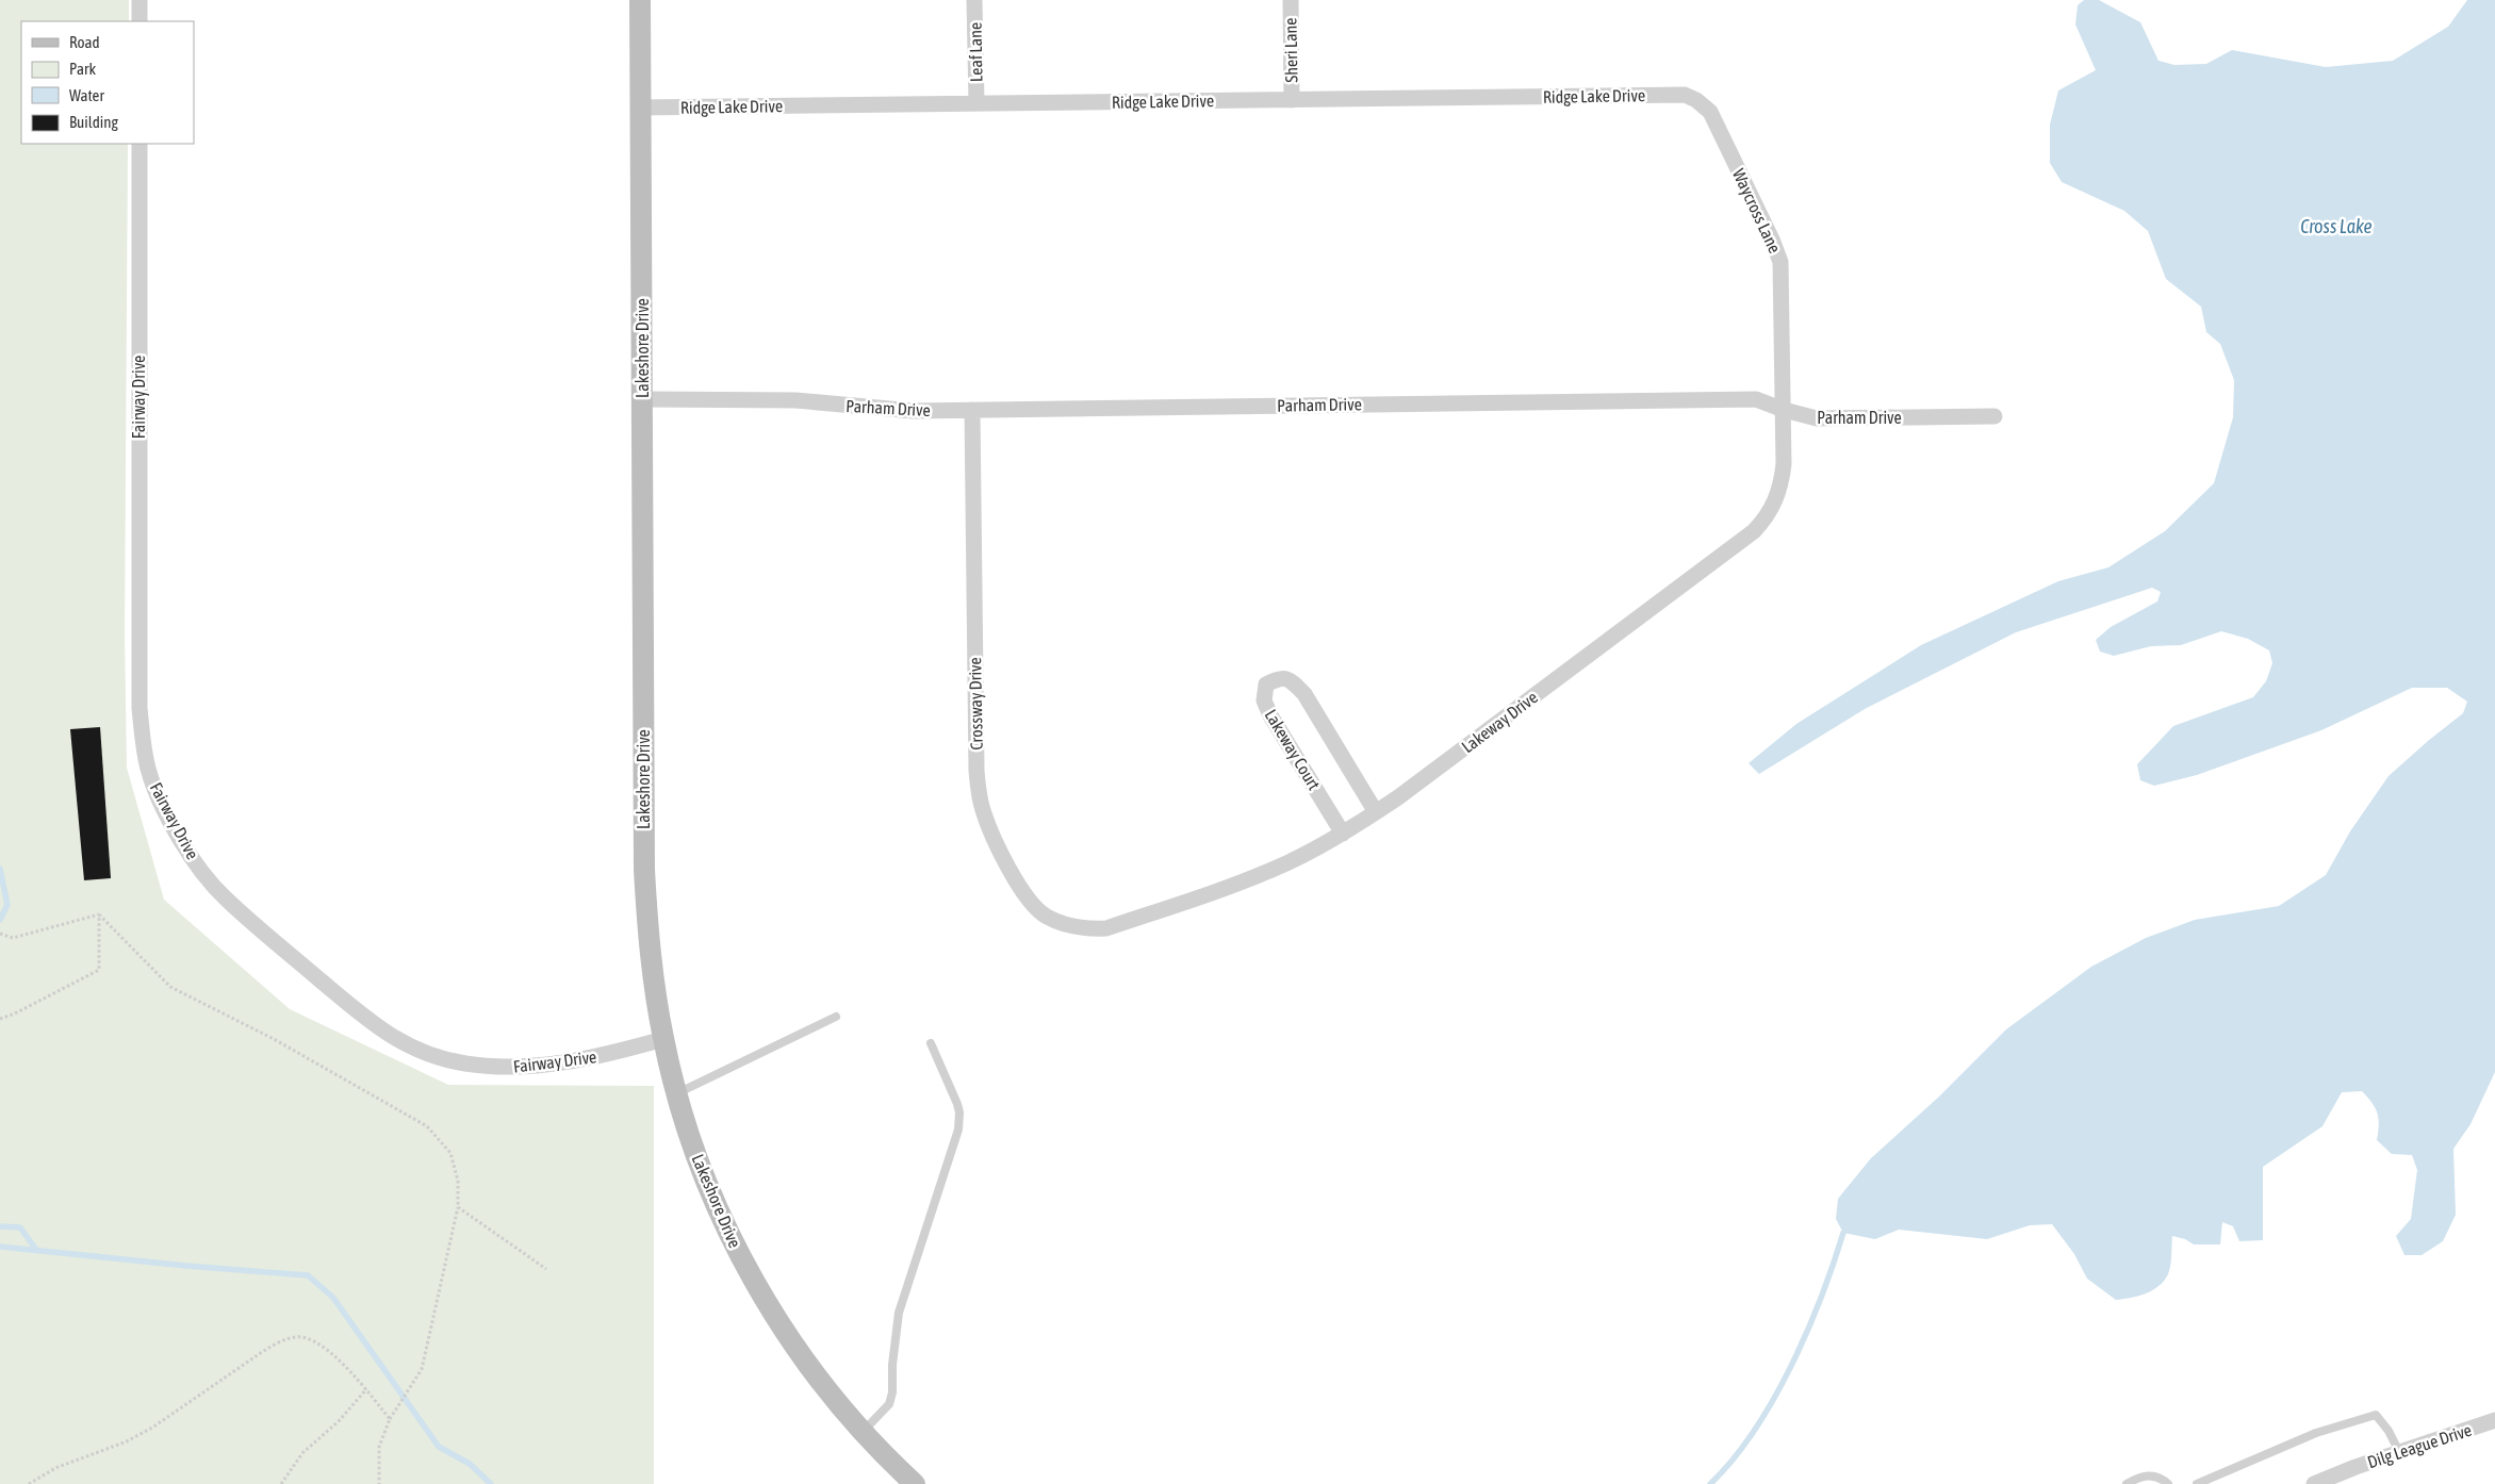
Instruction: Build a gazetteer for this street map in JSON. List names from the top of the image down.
{
  "streets": {
    "main road": ["Lakeshore Drive"],
    "street": [
      "Sheri Lane",
      "Leaf Lane",
      "Ridge Lake Drive",
      "Waycross Lane",
      "Fairway Drive",
      "Parham Drive",
      "Crossway Drive",
      "Lakeway Drive",
      "Lakeway Court",
      "Dilg League Drive"
    ]
  },
  "crossings": [
    ["Sheri Lane", "Ridge Lake Drive"],
    ["Leaf Lane", "Ridge Lake Drive"],
    ["Ridge Lake Drive", "Waycross Lane"],
    ["Ridge Lake Drive", "Lakeshore Drive"],
    ["Waycross Lane", "Parham Drive"],
    ["Waycross Lane", "Lakeway Drive"],
    ["Lakeshore Drive", "Fairway Drive"],
    ["Lakeshore Drive", "Parham Drive"],
    ["Parham Drive", "Crossway Drive"],
    ["Parham Drive", "Lakeway Drive"],
    ["Crossway Drive", "Lakeway Drive"],
    ["Lakeway Drive", "Lakeway Court"]
  ],
  "water": ["Cross Lake"],
  "legend": [
    "Road",
    "Park",
    "Water",
    "Building"
  ]
}
